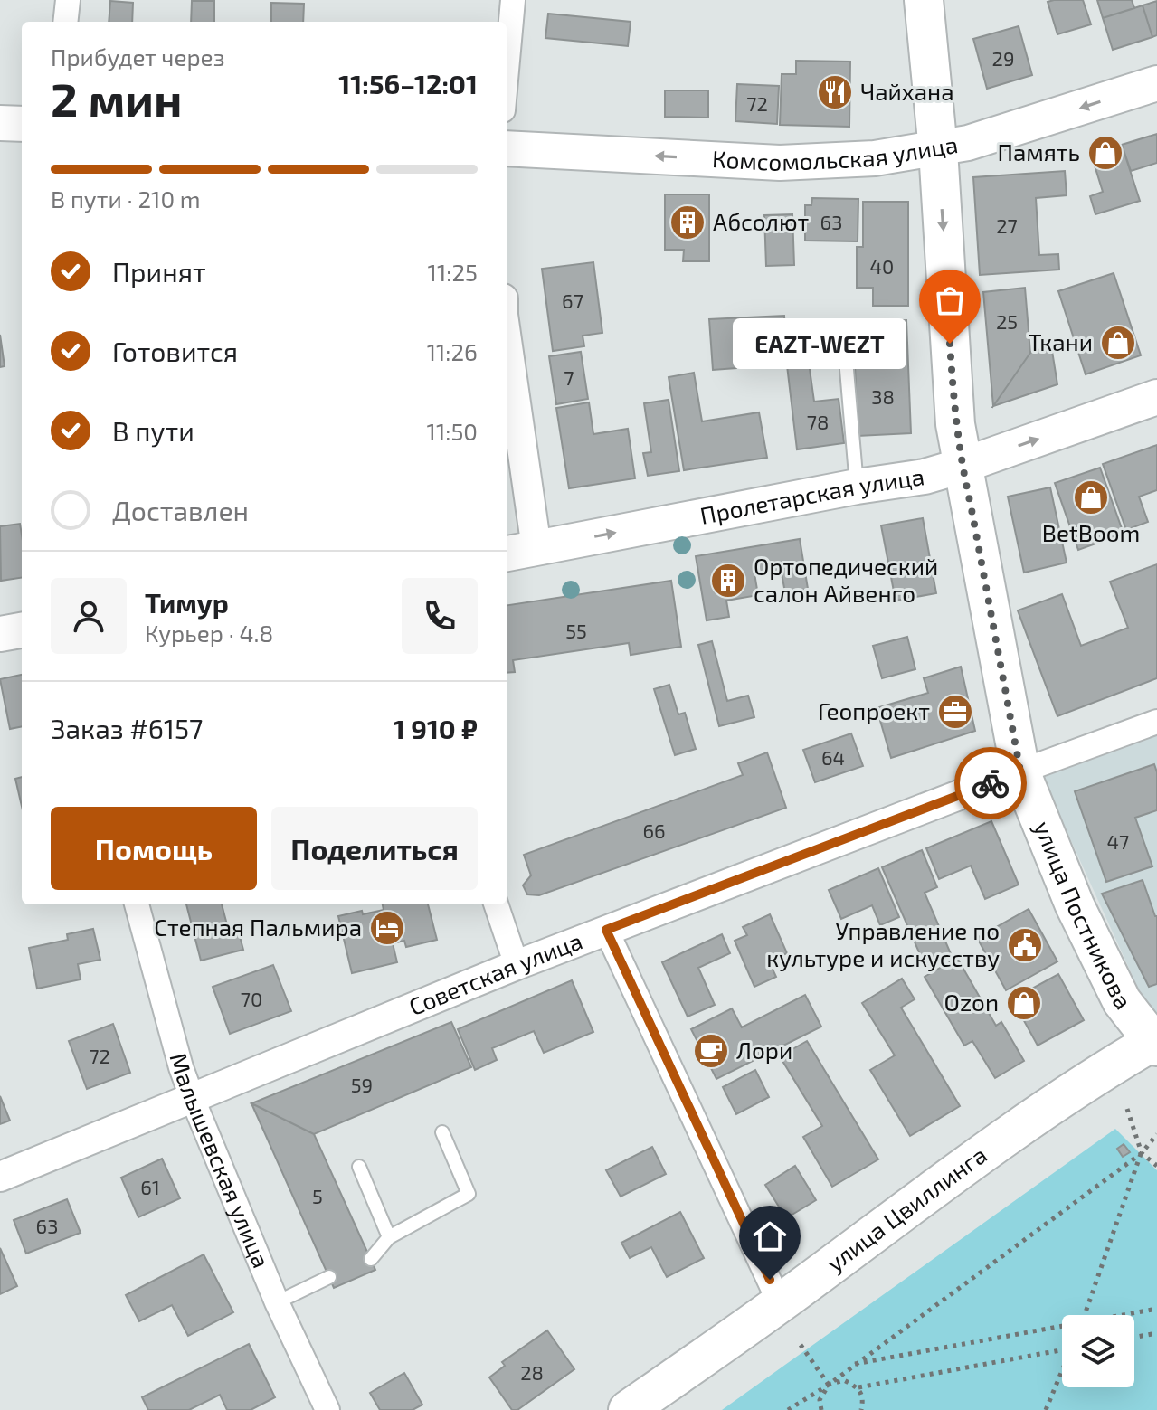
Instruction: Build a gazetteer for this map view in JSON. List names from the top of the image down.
{
  "streets": {
    "main road": [
      "Комсомольская улица",
      "Пролетарская улица",
      "улица Постникова",
      "улица Цвиллинга"
    ],
    "street": ["Советская улица", "Малышевская улица"]
  },
  "crossings": [
    ["Комсомольская улица", "улица Постникова"],
    ["Пролетарская улица", "улица Постникова"],
    ["улица Постникова", "Советская улица"],
    ["улица Постникова", "улица Цвиллинга"],
    ["Советская улица", "Малышевская улица"]
  ],
  "one_way": ["Комсомольская улица", "Пролетарская улица"],
  "places": {
    "restaurant": ["Чайхана"],
    "shop": [
      "Память",
      "Ткани",
      "BetBoom",
      "Ozon"
    ],
    "building": ["Абсолют", "Ортопедический салон Айвенго"],
    "other": ["EAZT-WEZT"],
    "office": ["Геопроект"],
    "hotel": ["Степная Пальмира"],
    "public building": ["Управление по культуре и искусству"],
    "cafe": ["Лори"]
  },
  "house_numbers": [
    "29",
    "72",
    "63",
    "27",
    "40",
    "67",
    "25",
    "7",
    "38",
    "78",
    "55",
    "64",
    "66",
    "47",
    "70",
    "72",
    "59",
    "61",
    "5",
    "63",
    "28"
  ],
  "page": {
    "heading": ["2 мин", "Прибудет через", "11:56–12:01"],
    "panel": [
      "Тимур",
      "Курьер · 4.8",
      "Заказ #6157",
      "1 910 ₽"
    ],
    "bar": "В пути · 210 m",
    "list": [
      ["Принят", "11:25"],
      ["Готовится", "11:26"],
      ["В пути", "11:50"],
      "Доставлен"
    ],
    "bubble": "EAZT-WEZT",
    "buttons": ["Помощь", "Поделиться"]
  }
}
